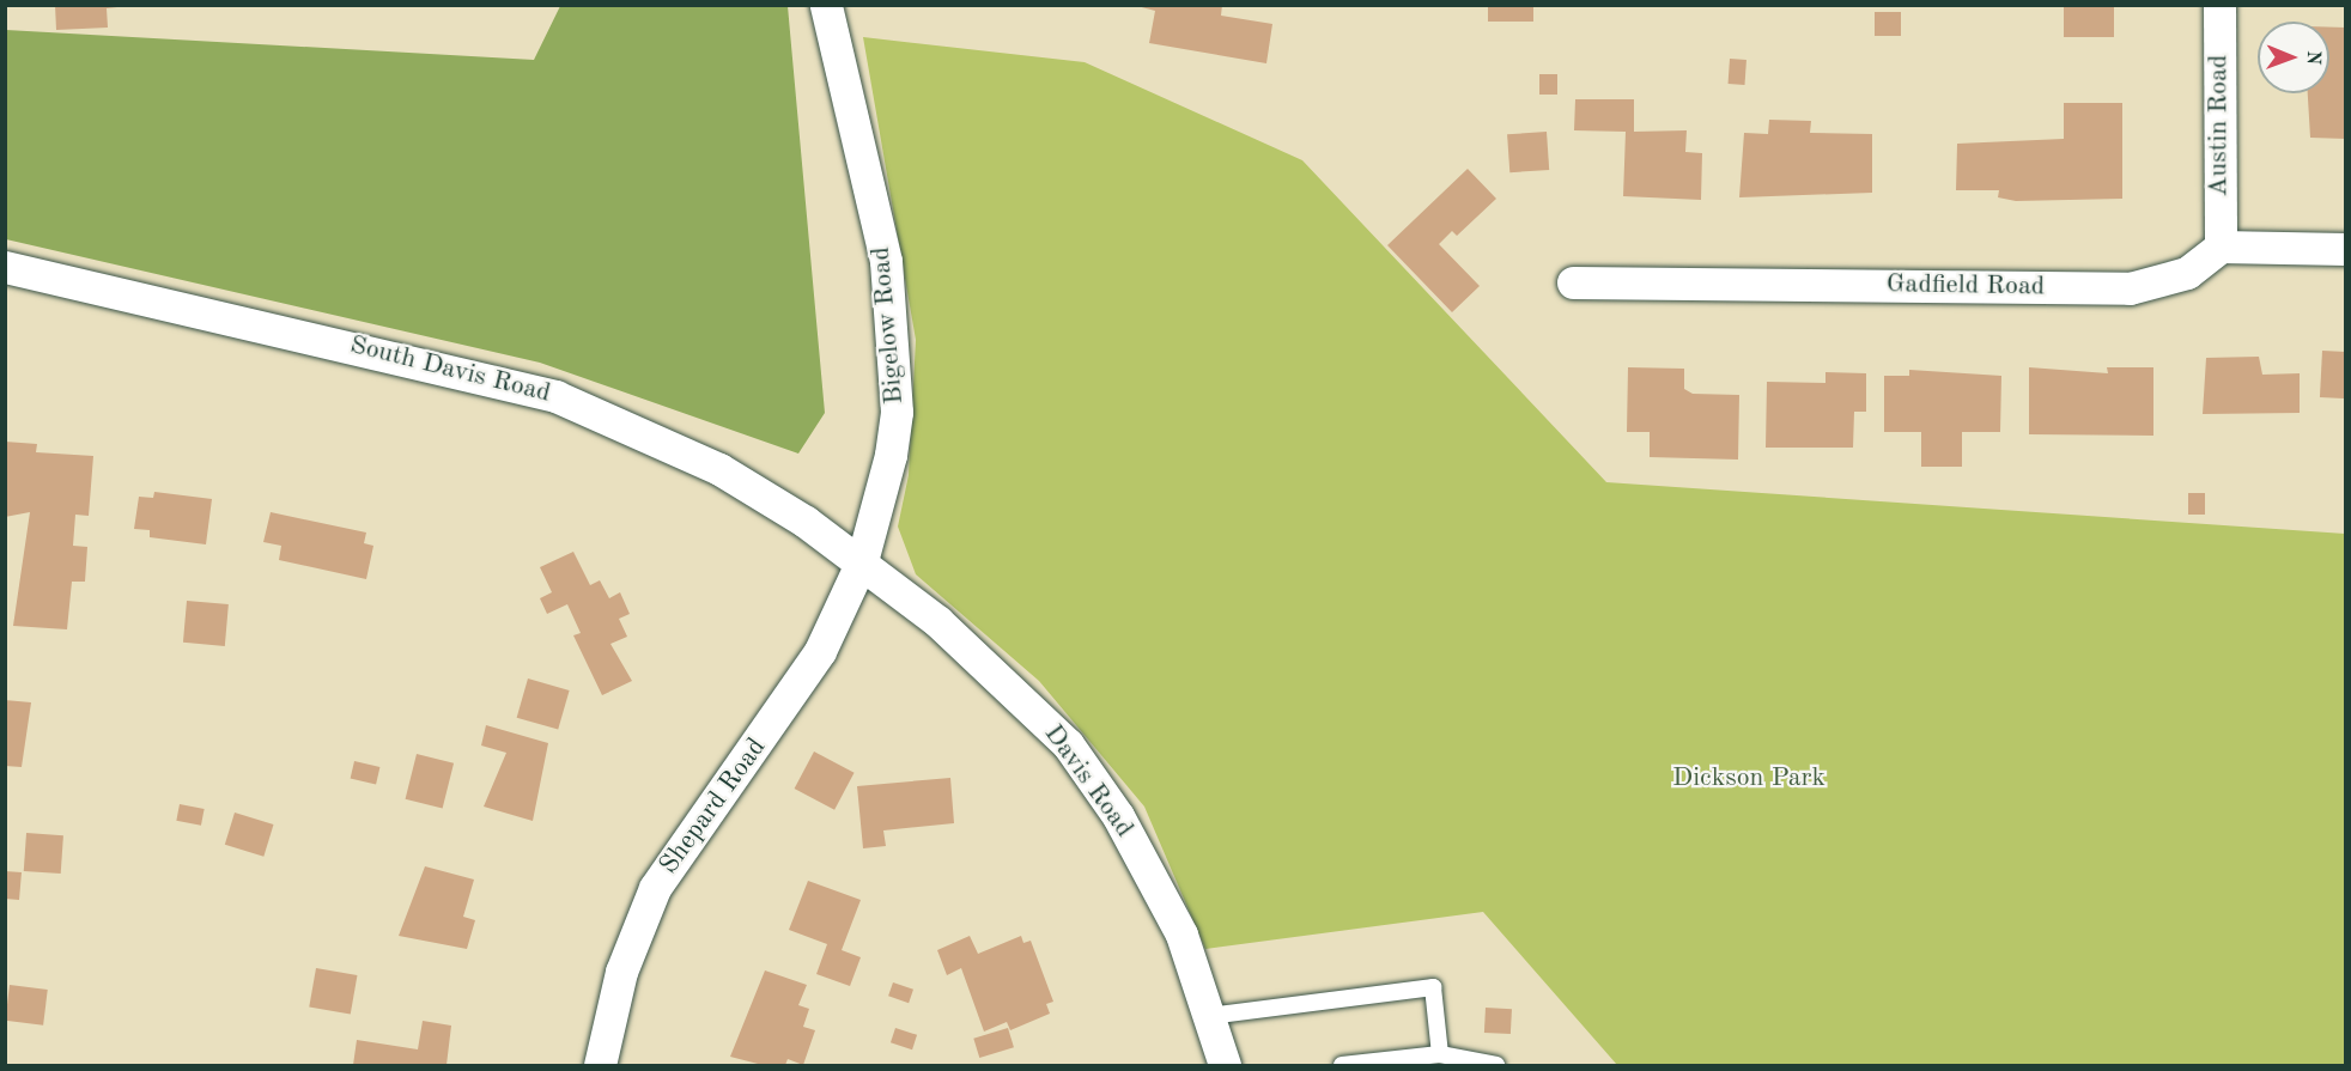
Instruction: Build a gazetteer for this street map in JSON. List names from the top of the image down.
{
  "streets": {
    "street": [
      "Austin Road",
      "Gadfield Road",
      "Bigelow Road",
      "South Davis Road",
      "Davis Road",
      "Shepard Road"
    ]
  },
  "crossings": [
    ["Austin Road", "Gadfield Road"],
    ["Bigelow Road", "South Davis Road"],
    ["Bigelow Road", "Davis Road"],
    ["Bigelow Road", "Shepard Road"],
    ["South Davis Road", "Davis Road"],
    ["South Davis Road", "Shepard Road"],
    ["Davis Road", "Shepard Road"]
  ],
  "parks": ["Dickson Park"],
  "north": "right"
}
